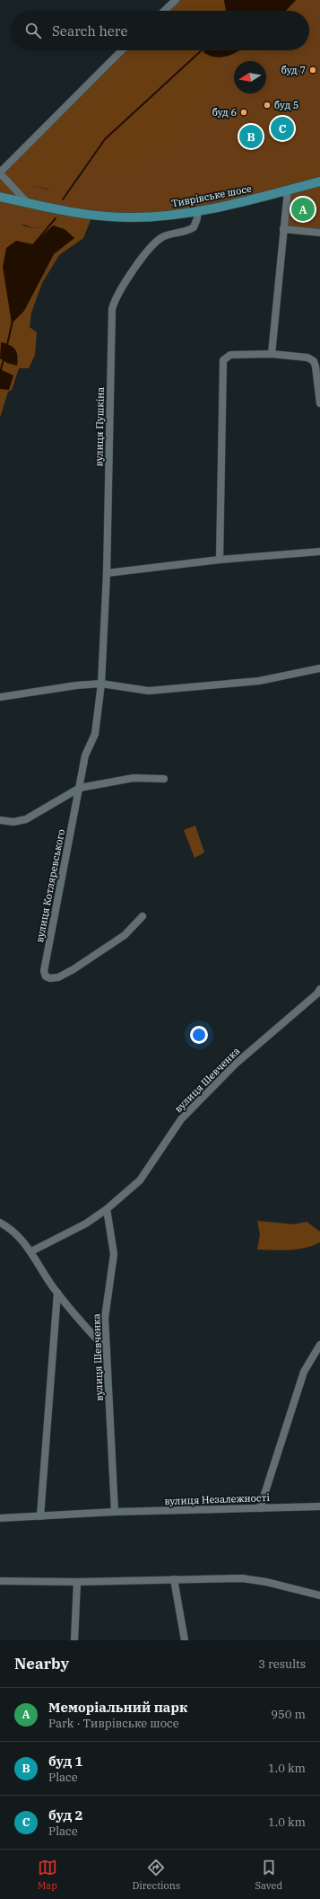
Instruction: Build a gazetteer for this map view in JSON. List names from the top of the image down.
{
  "streets": {
    "main road": ["Тиврівське шосе"],
    "street": [
      "вулиця Пушкіна",
      "вулиця Котляревського",
      "вулиця Шевченка",
      "вулиця Незалежності"
    ]
  },
  "crossings": [
    ["Тиврівське шосе", "вулиця Пушкіна"],
    ["вулиця Пушкіна", "вулиця Котляревського"],
    ["вулиця Шевченка", "вулиця Незалежності"]
  ],
  "places": ["буд 7", "буд 5", "буд 6"],
  "north": "left",
  "page": {
    "search": "Search here",
    "pins": ["C", "B", "A"],
    "heading": ["Nearby", "3 results"],
    "list": [
      {
        "mark": "A",
        "name": "Меморіальний парк",
        "note": "Park · Тиврівське шосе",
        "value": "950 m"
      },
      {
        "mark": "B",
        "name": "буд 1",
        "note": "Place",
        "value": "1.0 km"
      },
      {
        "mark": "C",
        "name": "буд 2",
        "note": "Place",
        "value": "1.0 km"
      }
    ],
    "nav": ["Map", "Directions", "Saved"]
  }
}
